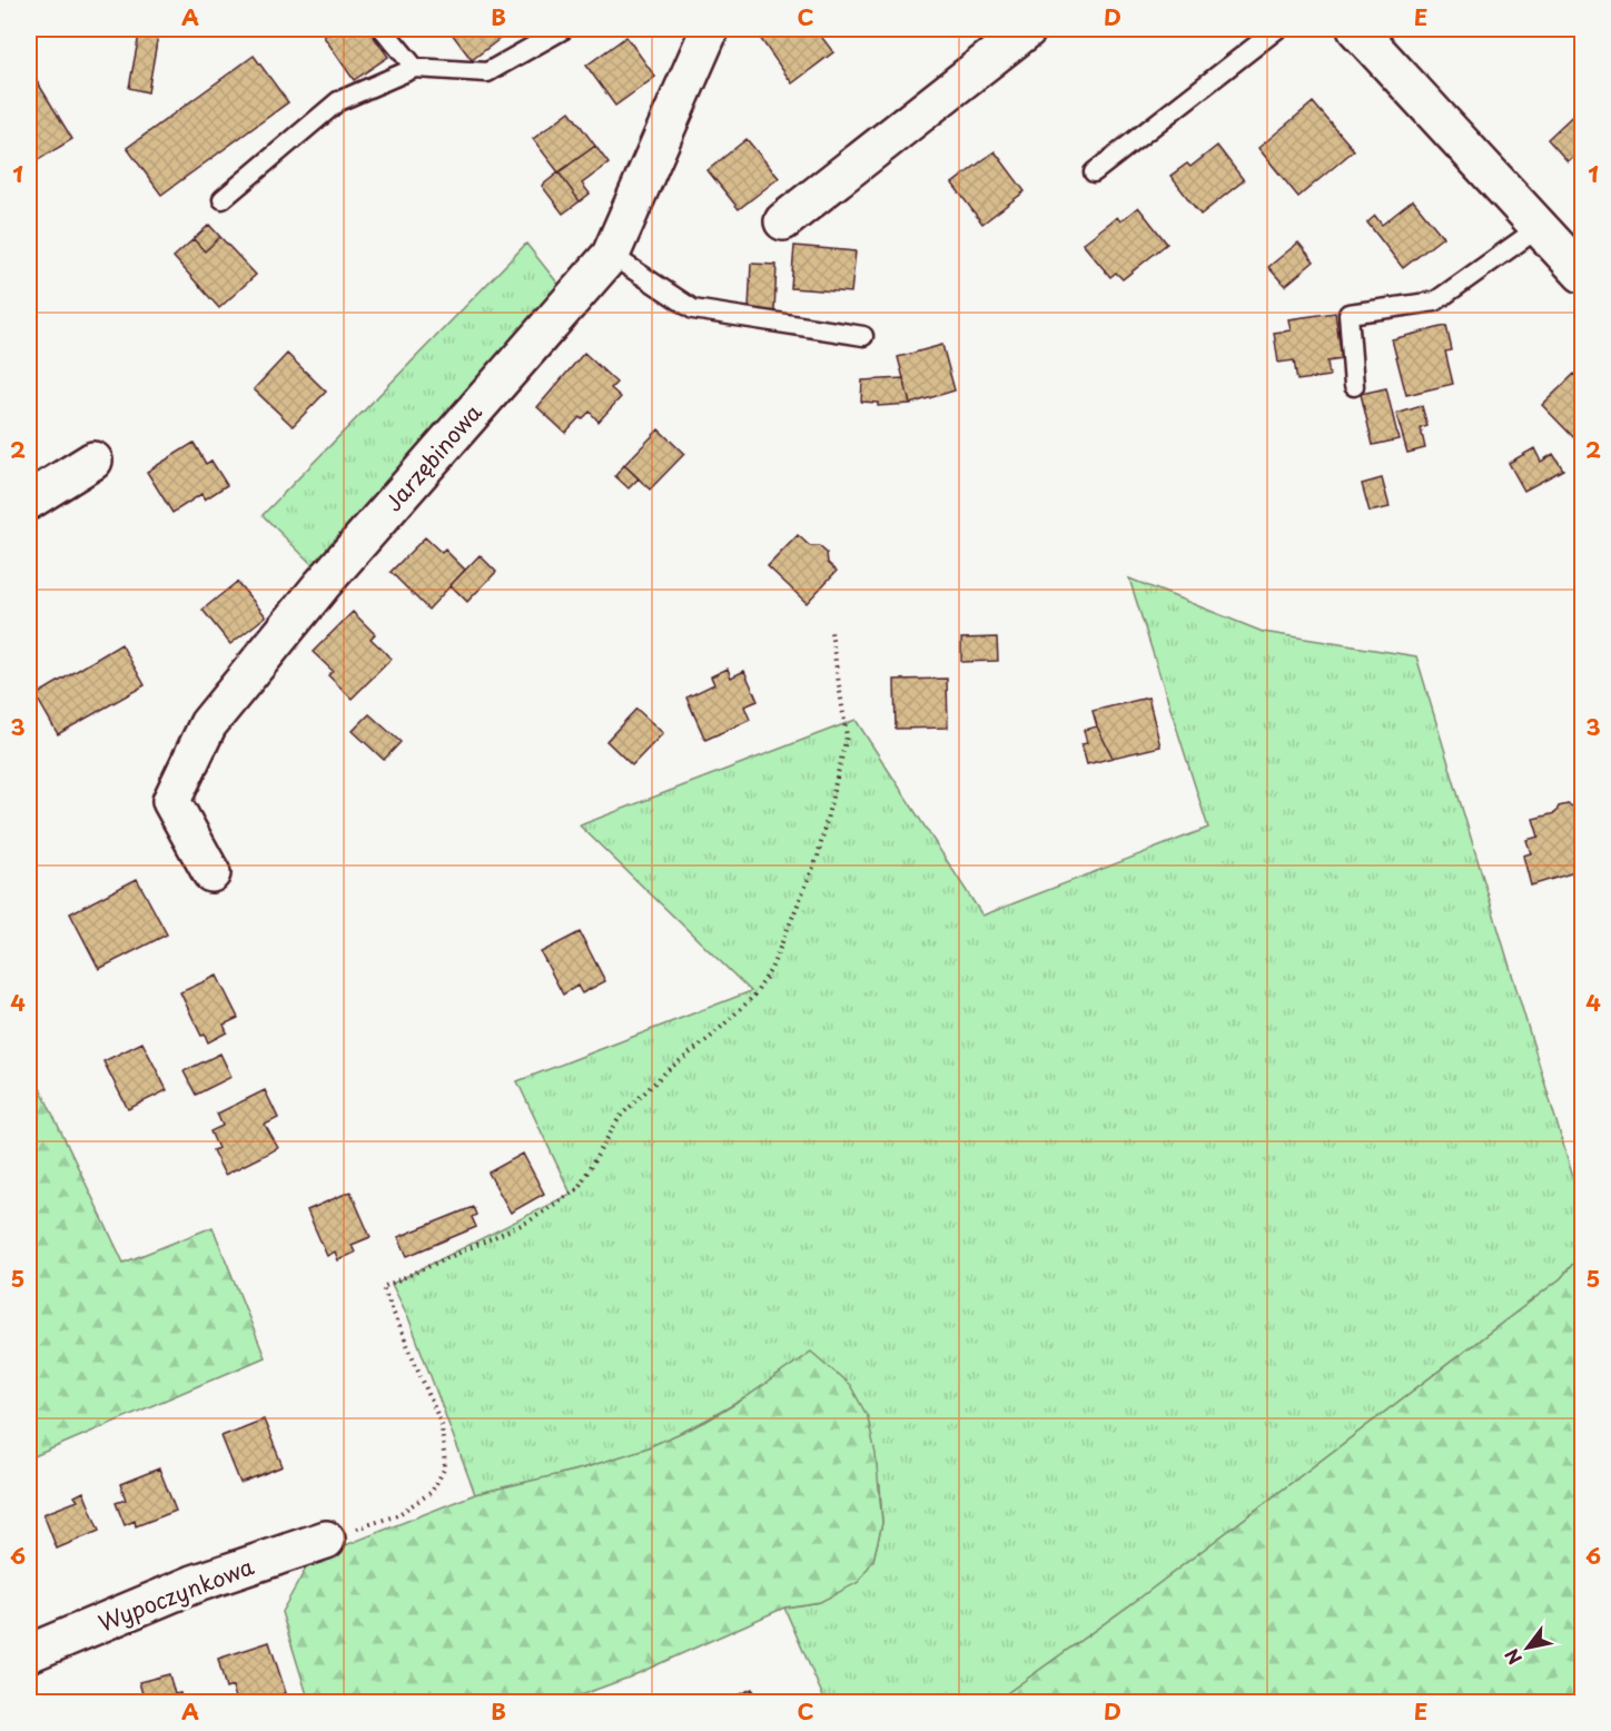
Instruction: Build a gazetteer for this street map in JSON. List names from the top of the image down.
{
  "streets": {
    "street": ["Jarzębinowa", "Wypoczynkowa"]
  },
  "north": "bottom left",
  "grid": {
    "columns": [
      "A",
      "B",
      "C",
      "D",
      "E"
    ],
    "rows": [
      "1",
      "2",
      "3",
      "4",
      "5",
      "6"
    ]
  }
}
